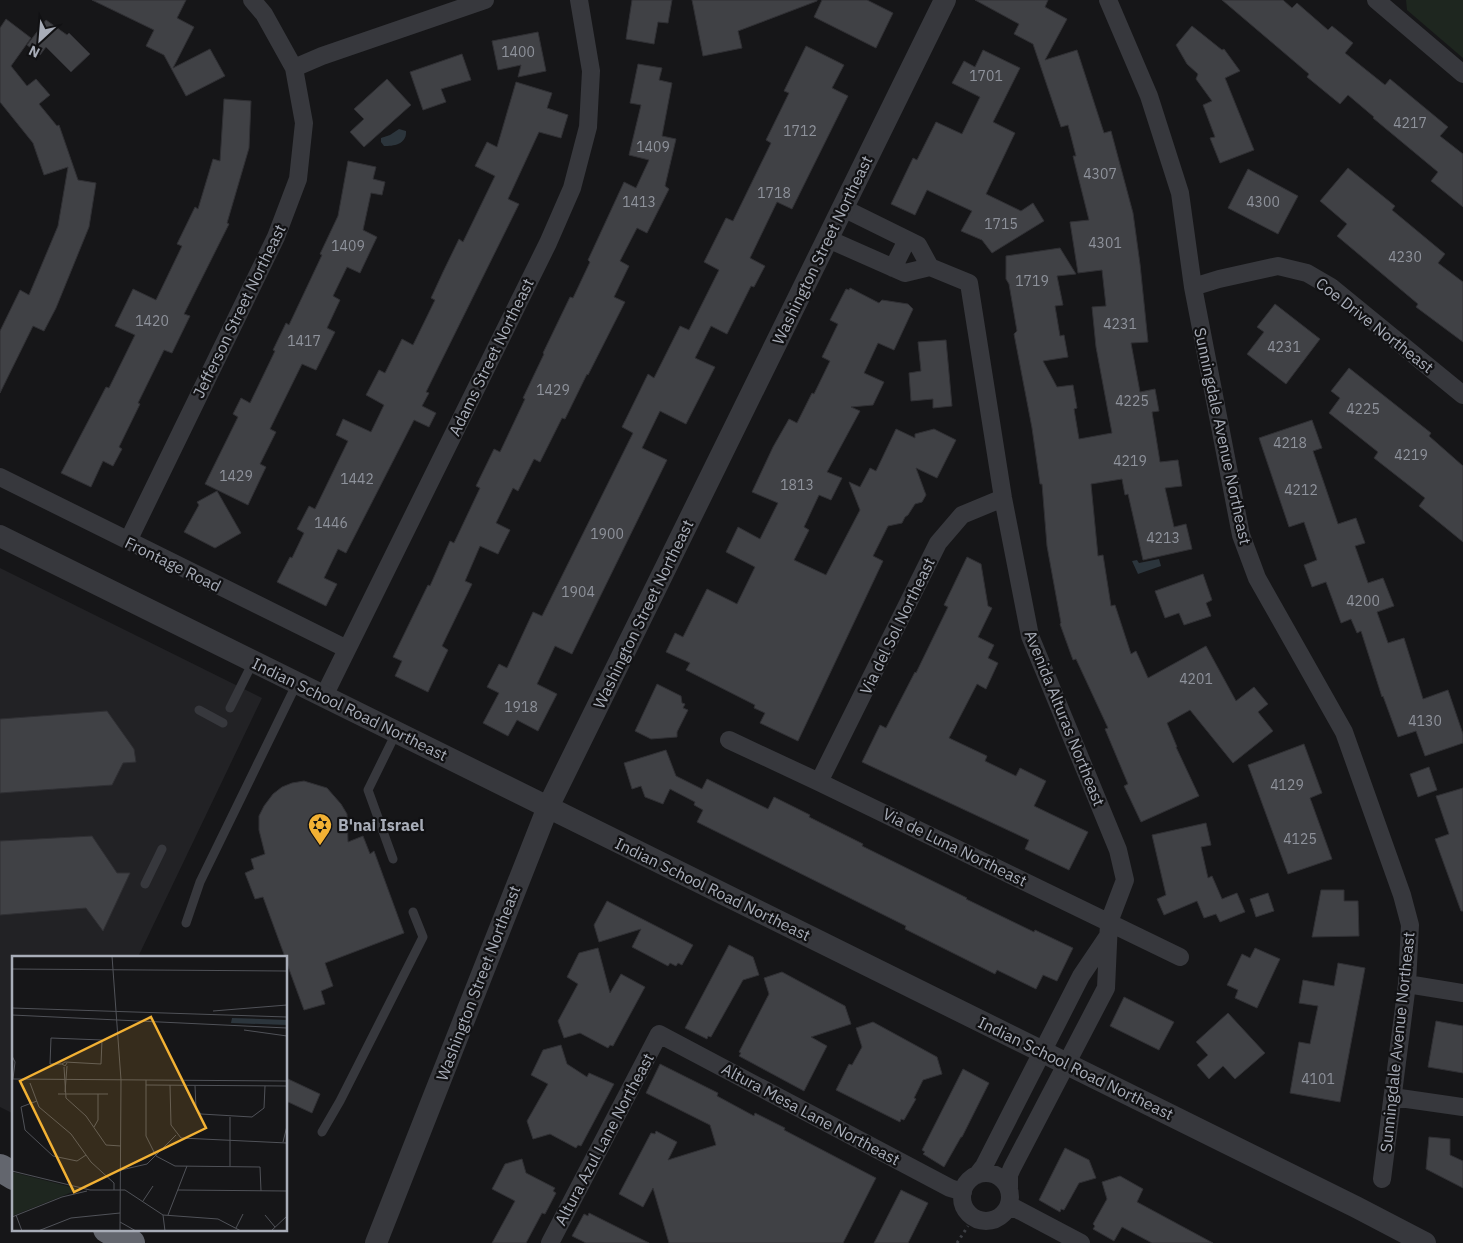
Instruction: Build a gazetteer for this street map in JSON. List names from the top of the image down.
{
  "streets": {
    "street": [
      "Washington Street Northeast",
      "Jefferson Street Northeast",
      "Coe Drive Northeast",
      "Adams Street Northeast",
      "Sunningdale Avenue Northeast",
      "Frontage Road",
      "Via del Sol Northeast",
      "Indian School Road Northeast",
      "Avenida Alturas Northeast",
      "Via de Luna Northeast",
      "Altura Mesa Lane Northeast",
      "Altura Azul Lane Northeast"
    ]
  },
  "crossings": [
    ["Washington Street Northeast", "Indian School Road Northeast"],
    ["Jefferson Street Northeast", "Frontage Road"],
    ["Coe Drive Northeast", "Sunningdale Avenue Northeast"],
    ["Adams Street Northeast", "Frontage Road"],
    ["Adams Street Northeast", "Indian School Road Northeast"],
    ["Via del Sol Northeast", "Avenida Alturas Northeast"],
    ["Via del Sol Northeast", "Via de Luna Northeast"],
    ["Indian School Road Northeast", "Avenida Alturas Northeast"],
    ["Avenida Alturas Northeast", "Via de Luna Northeast"],
    ["Avenida Alturas Northeast", "Altura Mesa Lane Northeast"],
    ["Altura Mesa Lane Northeast", "Altura Azul Lane Northeast"]
  ],
  "places": {
    "synagogue": ["B'nai Israel"]
  },
  "house_numbers": [
    "1400",
    "1701",
    "4217",
    "1712",
    "1409",
    "4307",
    "1718",
    "1413",
    "4300",
    "1715",
    "4301",
    "1409",
    "4230",
    "1719",
    "1420",
    "4231",
    "1417",
    "4231",
    "1429",
    "4225",
    "4225",
    "4218",
    "4219",
    "4219",
    "1429",
    "1442",
    "1813",
    "4212",
    "1446",
    "1900",
    "4213",
    "1904",
    "4200",
    "4201",
    "1918",
    "4130",
    "4129",
    "4125",
    "4101"
  ],
  "north": "bottom left"
}
